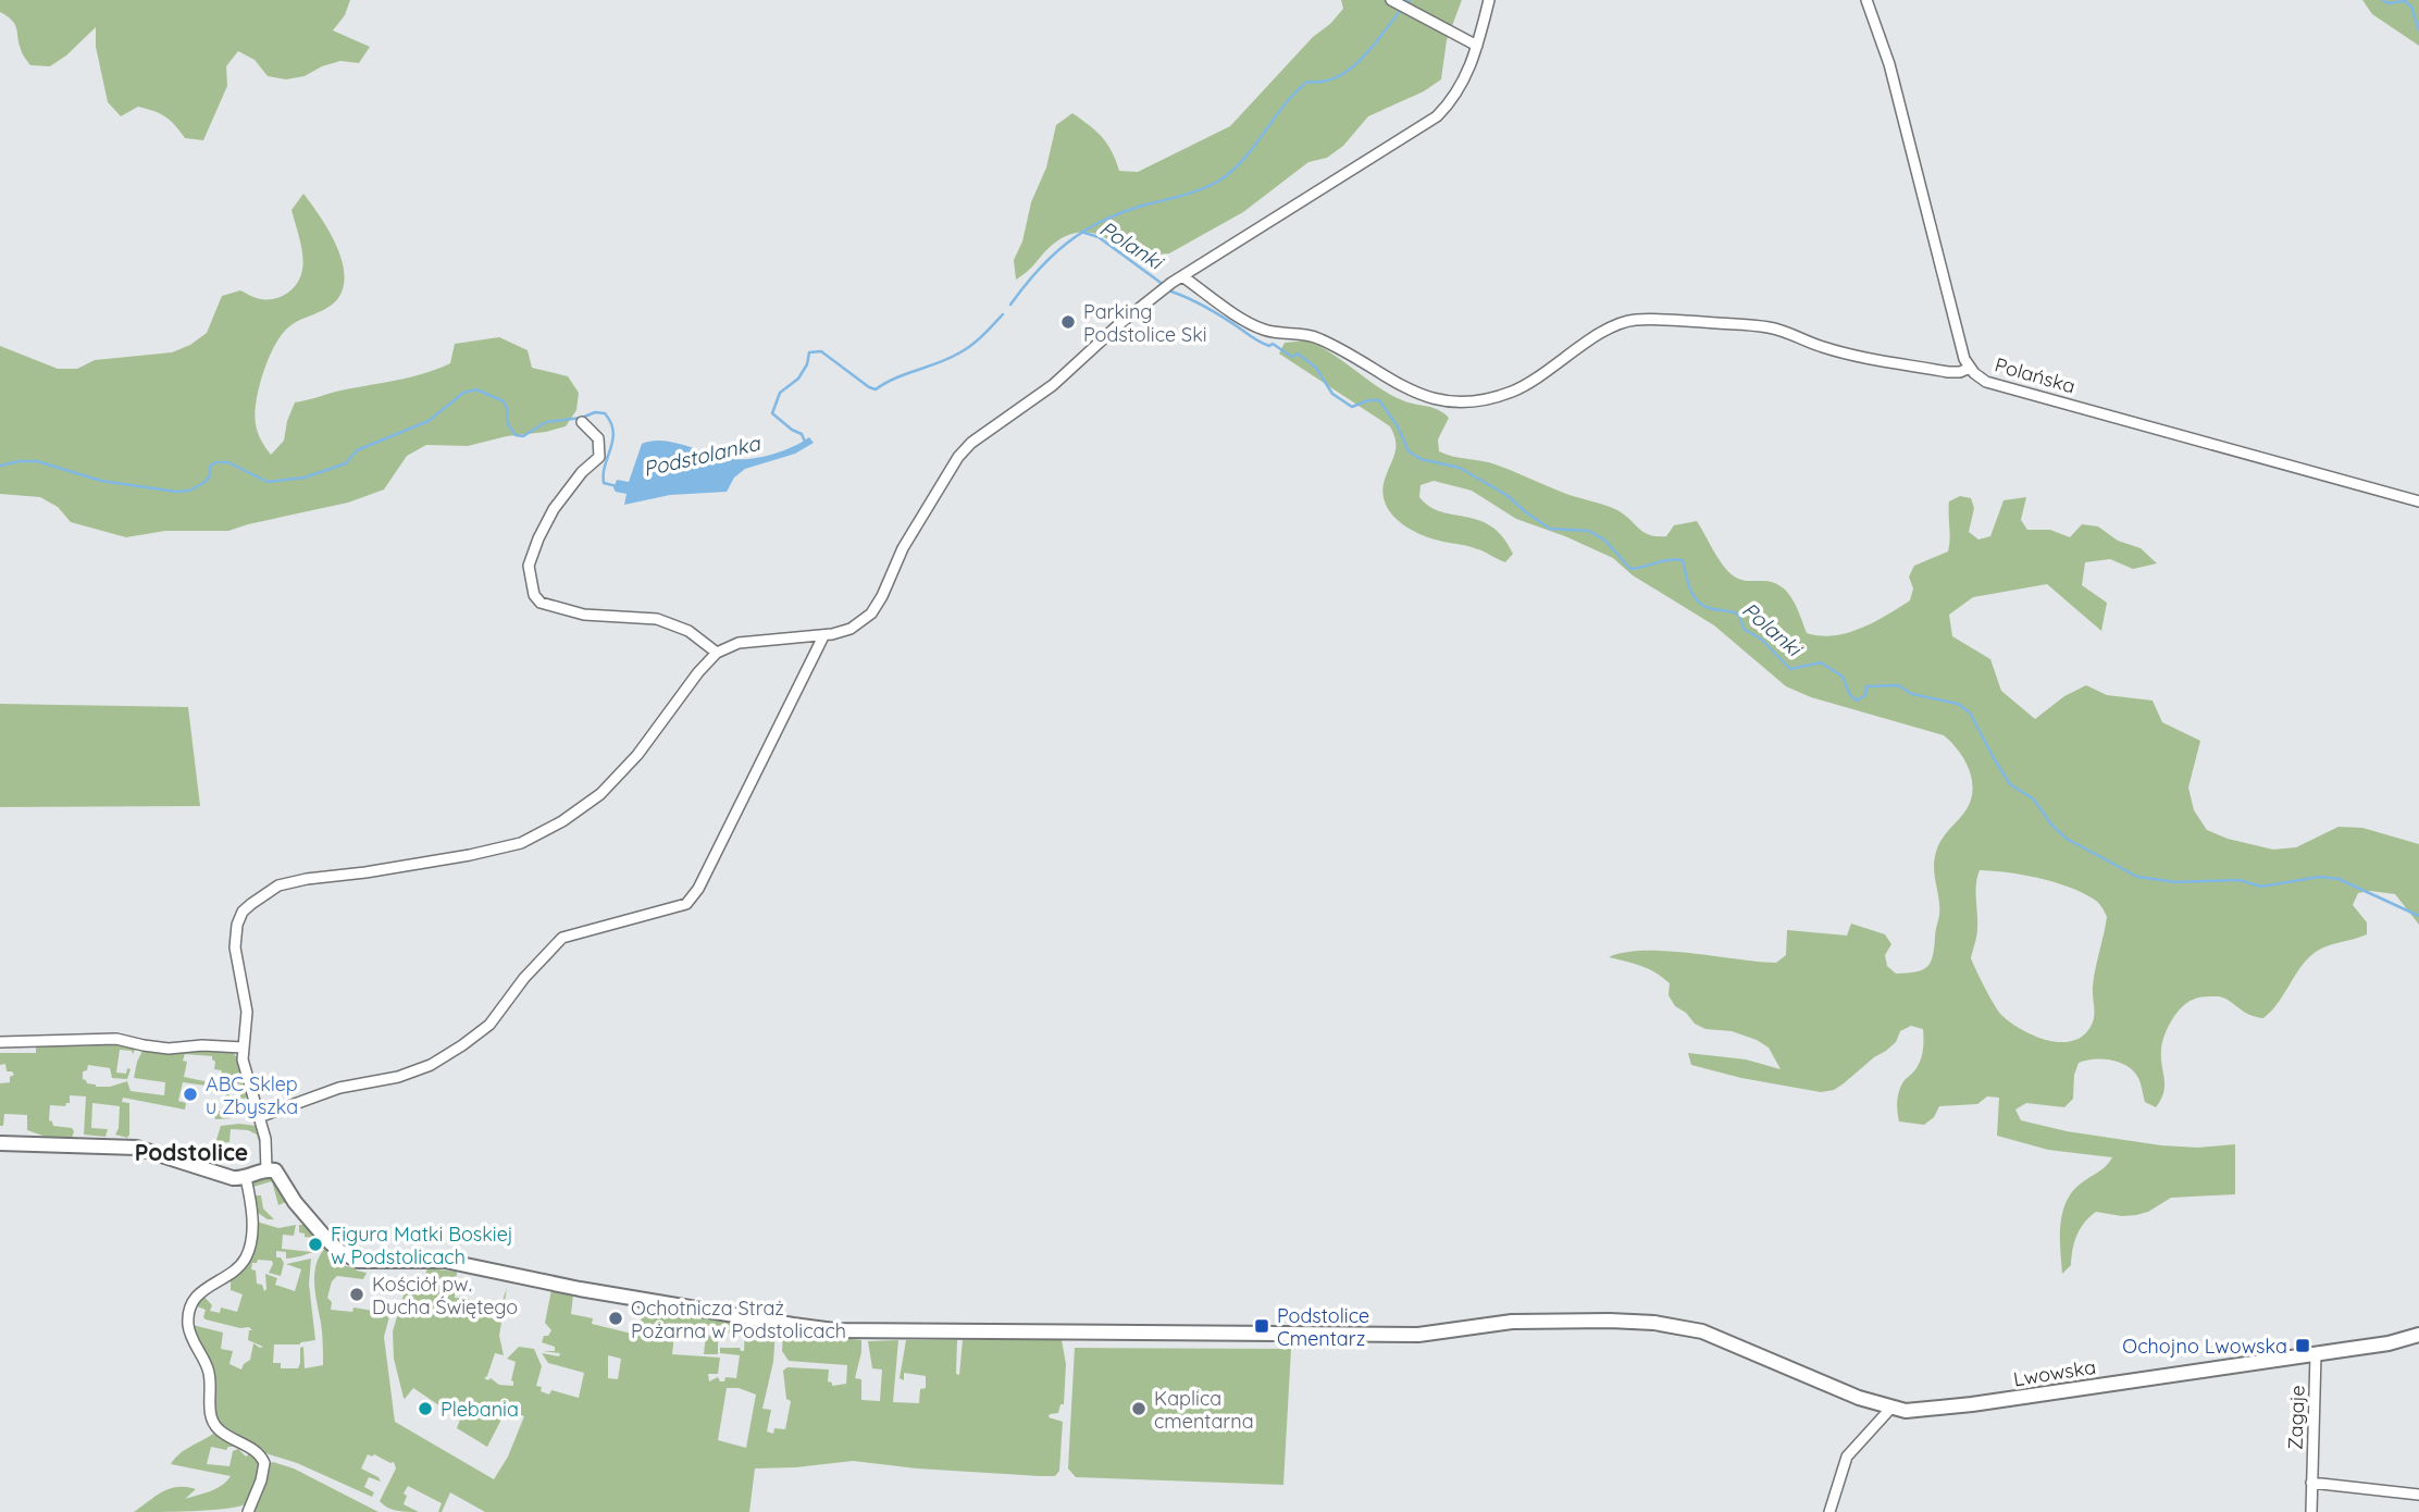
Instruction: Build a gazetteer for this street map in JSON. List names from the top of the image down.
{
  "streets": {
    "street": ["Polańska", "Lwowska", "Zagaje"]
  },
  "crossings": [
    ["Lwowska", "Zagaje"]
  ],
  "districts": ["Podstolice"],
  "water": ["Polanki", "Podstolanka"],
  "places": {
    "other": [
      "Parking Podstolice Ski",
      "ABC Sklep u Zbyszka",
      "Figura Matki Boskiej w Podstolicach",
      "Kościół pw. Ducha Świętego",
      "Ochotnicza Straż Pożarna w Podstolicach",
      "Plebania",
      "Kaplica cmentarna"
    ],
    "transit": ["Podstolice Cmentarz", "Ochojno Lwowska"]
  }
}
